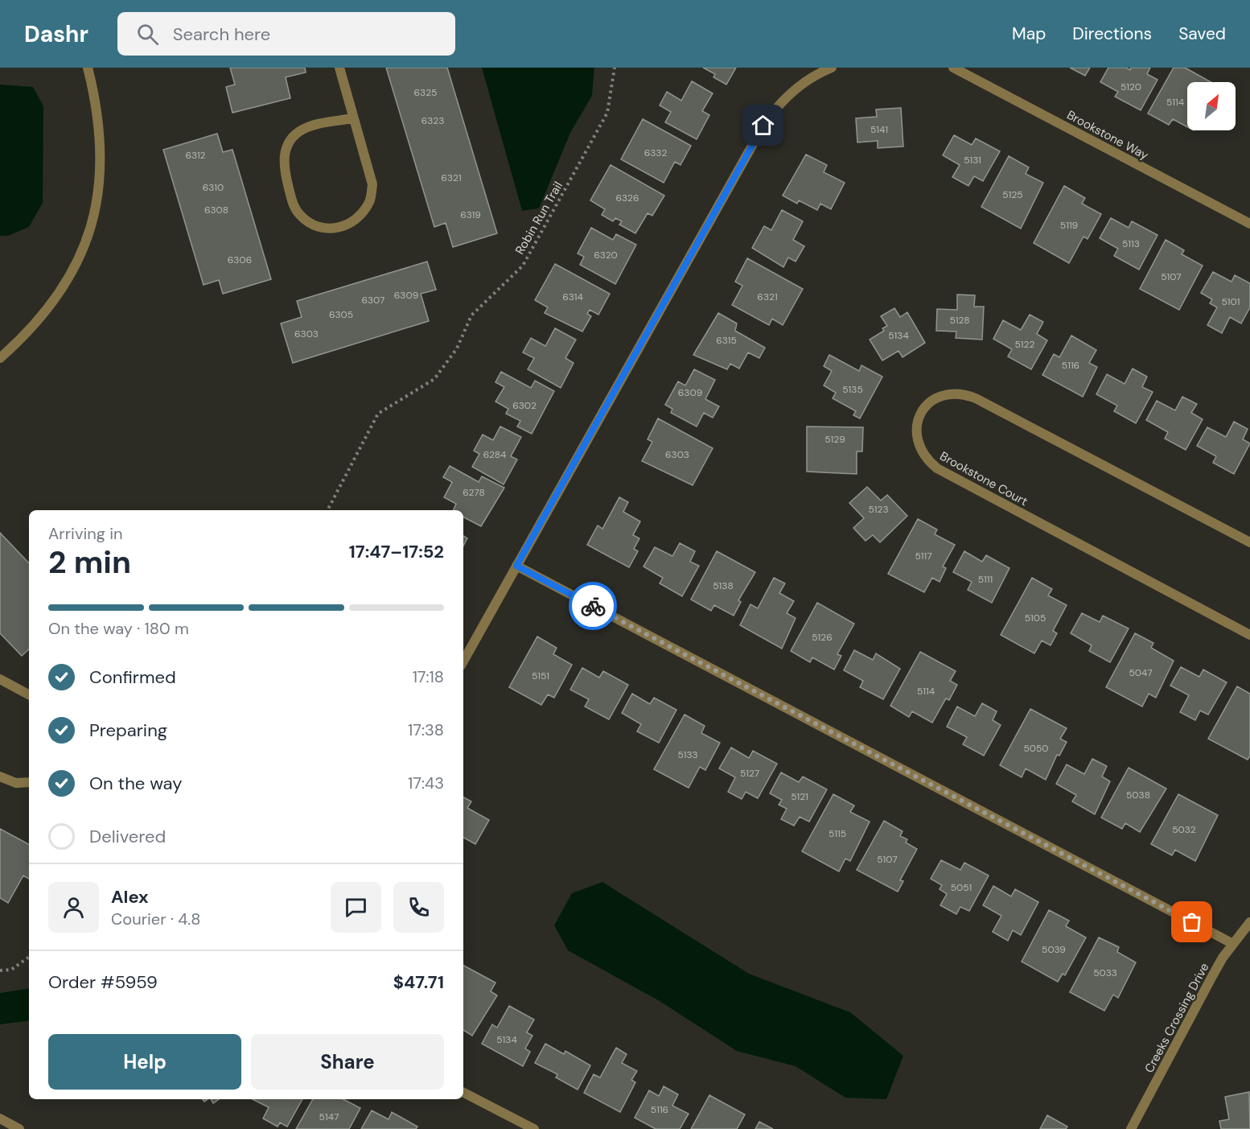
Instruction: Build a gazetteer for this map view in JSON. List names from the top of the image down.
{
  "streets": {
    "street": ["Brookstone Way", "Brookstone Court", "Creeks Crossing Drive"],
    "path": ["Robin Run Trail"]
  },
  "house_numbers": [
    "5120",
    "6325",
    "5114",
    "6323",
    "5141",
    "6332",
    "6312",
    "5131",
    "6321",
    "6310",
    "5125",
    "6326",
    "6308",
    "6319",
    "5119",
    "5113",
    "6320",
    "6306",
    "5107",
    "6309",
    "6314",
    "6321",
    "6307",
    "5101",
    "6305",
    "5128",
    "6303",
    "5134",
    "6315",
    "5122",
    "5116",
    "5135",
    "6309",
    "6302",
    "5129",
    "6284",
    "6303",
    "6278",
    "5123",
    "5117",
    "5111",
    "5138",
    "5105",
    "5126",
    "5047",
    "5151",
    "5114",
    "5050",
    "5133",
    "5127",
    "5038",
    "5121",
    "5032",
    "5115",
    "5107",
    "5051",
    "5039",
    "5033",
    "5134",
    "5116",
    "5147"
  ],
  "north": "top right",
  "page": {
    "header": "Dashr",
    "search": "Search here",
    "nav": ["Map", "Directions", "Saved"],
    "heading": ["2 min", "Arriving in", "17:47–17:52"],
    "panel": [
      "Alex",
      "Courier · 4.8",
      "Order #5959",
      "$47.71"
    ],
    "bar": "On the way · 180 m",
    "list": [
      ["Confirmed", "17:18"],
      ["Preparing", "17:38"],
      ["On the way", "17:43"],
      "Delivered"
    ],
    "buttons": ["Help", "Share"]
  }
}
